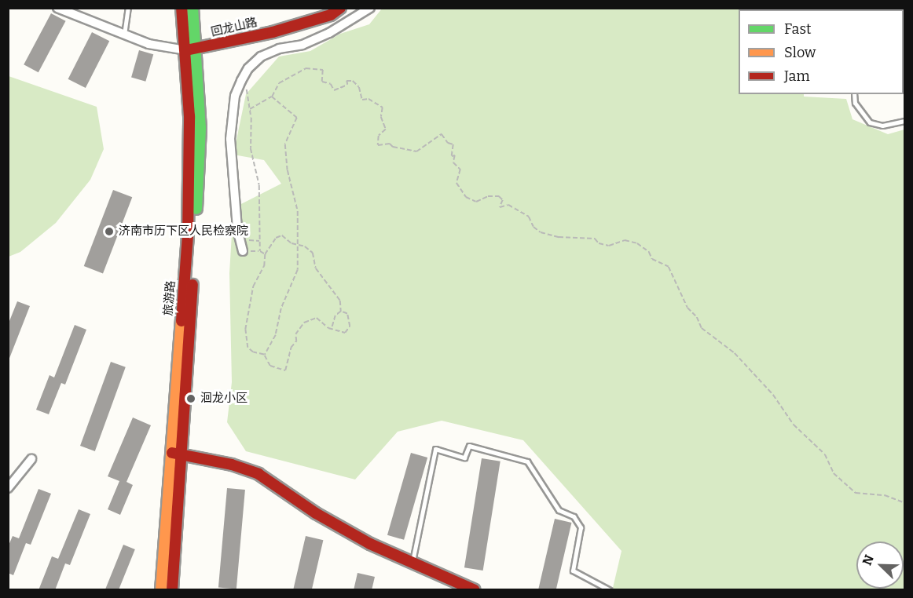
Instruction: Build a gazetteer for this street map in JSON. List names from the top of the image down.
{
  "streets": {
    "main road": ["回龙山路", "旅游路"]
  },
  "crossings": [
    ["回龙山路", "旅游路"]
  ],
  "places": ["济南市历下区人民检察院", "洄龙小区"],
  "legend": ["Fast", "Slow", "Jam"],
  "north": "top left"
}
